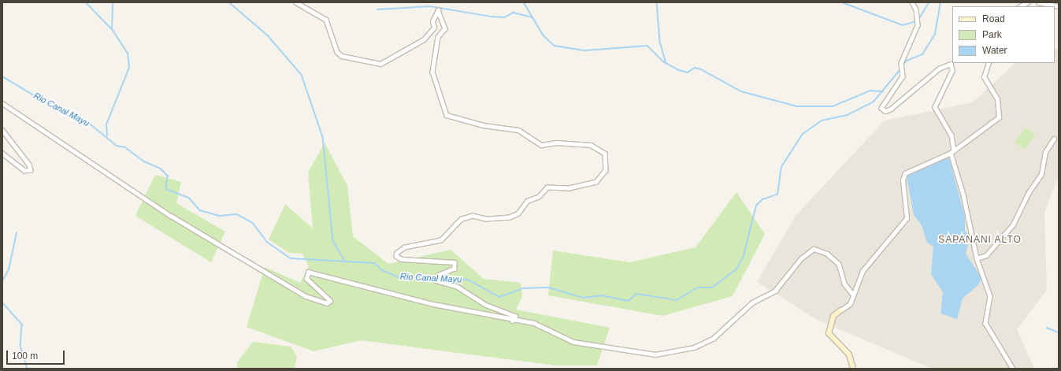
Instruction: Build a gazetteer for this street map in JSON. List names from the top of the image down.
{
  "districts": ["SAPANANI ALTO"],
  "water": ["Rio Canal Mayu"],
  "legend": ["Road", "Park", "Water"],
  "scale_bar": "100 m"
}
